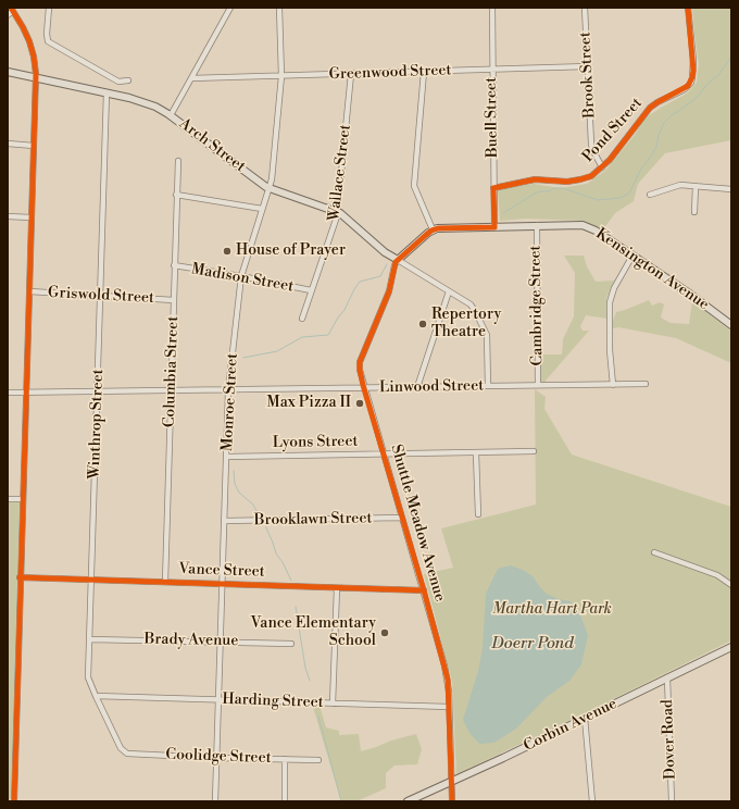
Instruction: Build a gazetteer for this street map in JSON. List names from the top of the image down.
{
  "streets": {
    "main road": ["Arch Street", "Kensington Avenue", "Corbin Avenue"],
    "street": [
      "Greenwood Street",
      "Brook Street",
      "Buell Street",
      "Pond Street",
      "Wallace Street",
      "Madison Street",
      "Griswold Street",
      "Cambridge Street",
      "Columbia Street",
      "Linwood Street",
      "Monroe Street",
      "Winthrop Street",
      "Lyons Street",
      "Brooklawn Street",
      "Shuttle Meadow Avenue",
      "Vance Street",
      "Brady Avenue",
      "Harding Street",
      "Dover Road",
      "Coolidge Street"
    ]
  },
  "crossings": [
    ["Greenwood Street", "Brook Street"],
    ["Greenwood Street", "Buell Street"],
    ["Greenwood Street", "Wallace Street"],
    ["Greenwood Street", "Monroe Street"],
    ["Brook Street", "Pond Street"],
    ["Buell Street", "Pond Street"],
    ["Buell Street", "Kensington Avenue"],
    ["Arch Street", "Wallace Street"],
    ["Arch Street", "Monroe Street"],
    ["Arch Street", "Winthrop Street"],
    ["Arch Street", "Shuttle Meadow Avenue"],
    ["Wallace Street", "Madison Street"],
    ["Kensington Avenue", "Cambridge Street"],
    ["Madison Street", "Columbia Street"],
    ["Madison Street", "Monroe Street"],
    ["Griswold Street", "Columbia Street"],
    ["Griswold Street", "Winthrop Street"],
    ["Cambridge Street", "Linwood Street"],
    ["Columbia Street", "Linwood Street"],
    ["Columbia Street", "Vance Street"],
    ["Linwood Street", "Monroe Street"],
    ["Linwood Street", "Winthrop Street"],
    ["Linwood Street", "Shuttle Meadow Avenue"],
    ["Monroe Street", "Lyons Street"],
    ["Monroe Street", "Brooklawn Street"],
    ["Monroe Street", "Vance Street"],
    ["Monroe Street", "Brady Avenue"],
    ["Monroe Street", "Harding Street"],
    ["Monroe Street", "Coolidge Street"],
    ["Winthrop Street", "Vance Street"],
    ["Winthrop Street", "Brady Avenue"],
    ["Winthrop Street", "Harding Street"],
    ["Winthrop Street", "Coolidge Street"],
    ["Lyons Street", "Shuttle Meadow Avenue"],
    ["Brooklawn Street", "Shuttle Meadow Avenue"],
    ["Shuttle Meadow Avenue", "Vance Street"],
    ["Shuttle Meadow Avenue", "Harding Street"],
    ["Shuttle Meadow Avenue", "Corbin Avenue"],
    ["Corbin Avenue", "Dover Road"]
  ],
  "water": ["Doerr Pond"],
  "parks": ["Martha Hart Park"],
  "places": [
    "House of Prayer",
    "Repertory Theatre",
    "Max Pizza II",
    "Vance Elementary School"
  ]
}
